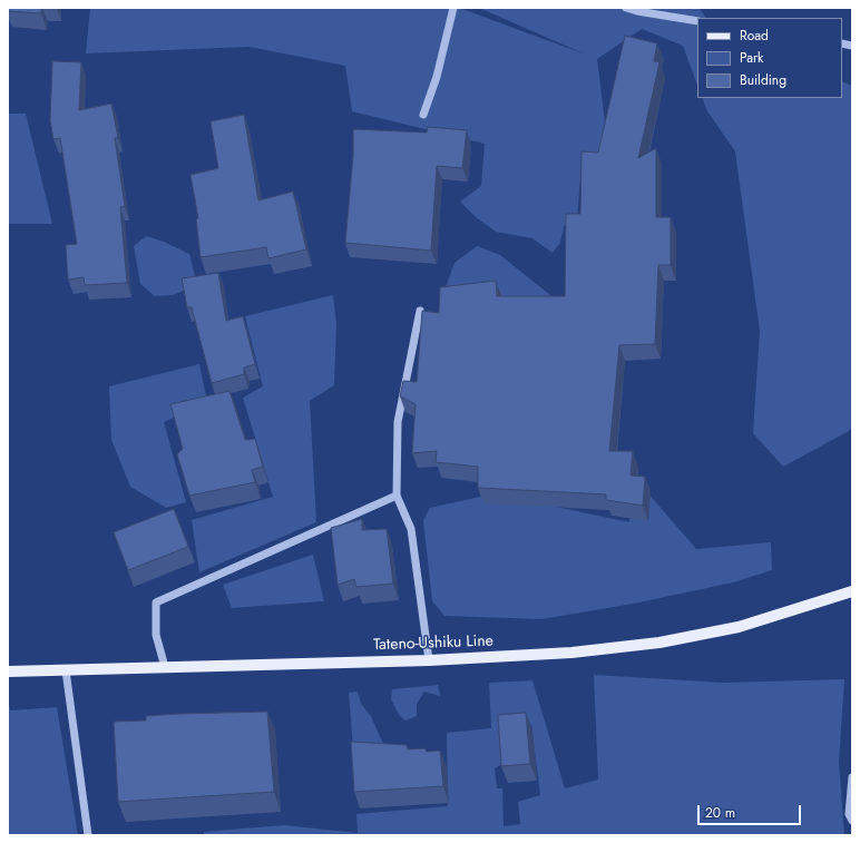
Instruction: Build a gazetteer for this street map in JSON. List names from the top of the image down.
{
  "streets": {
    "main road": ["Tateno-Ushiku Line"]
  },
  "legend": ["Road", "Park", "Building"],
  "scale_bar": "20 m"
}
